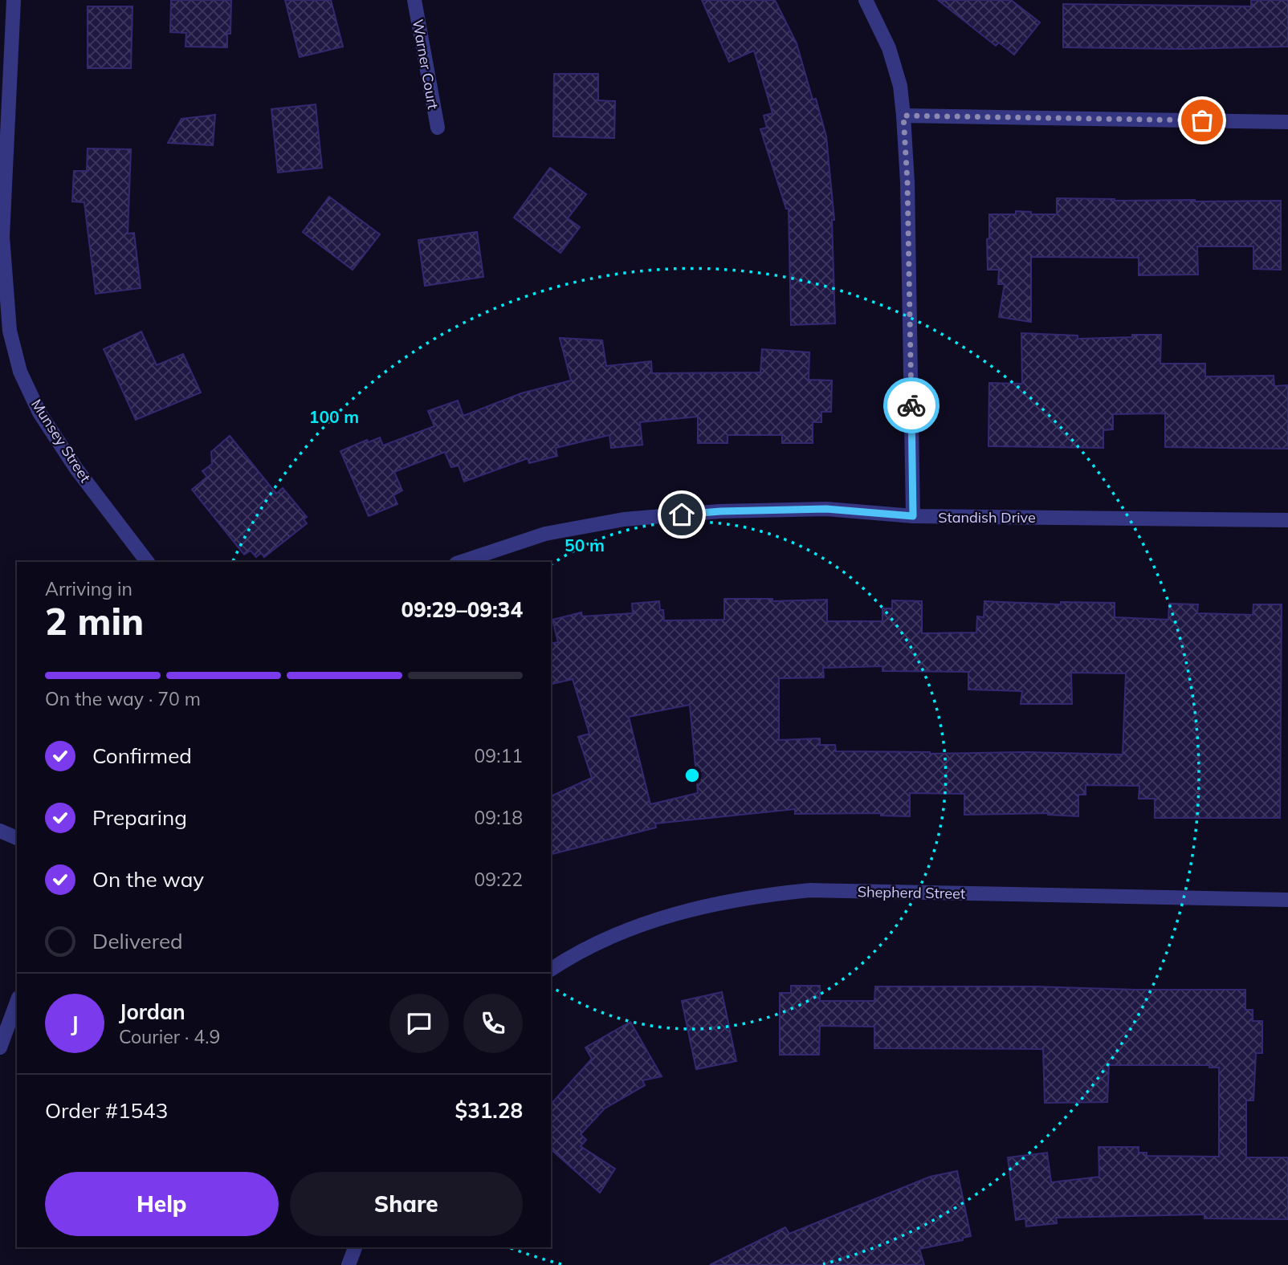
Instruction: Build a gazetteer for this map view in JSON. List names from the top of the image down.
{
  "streets": {
    "street": [
      "Warner Court",
      "Munsey Street",
      "Standish Drive",
      "Shepherd Street"
    ]
  },
  "page": {
    "heading": ["2 min", "Arriving in", "09:29–09:34"],
    "panel": [
      "Jordan",
      "Courier · 4.9",
      "Order #1543",
      "$31.28"
    ],
    "bar": "On the way · 70 m",
    "list": [
      ["Confirmed", "09:11"],
      ["Preparing", "09:18"],
      ["On the way", "09:22"],
      "Delivered"
    ],
    "round": "J",
    "buttons": ["Help", "Share"]
  },
  "rings": ["100 m", "50 m"]
}
